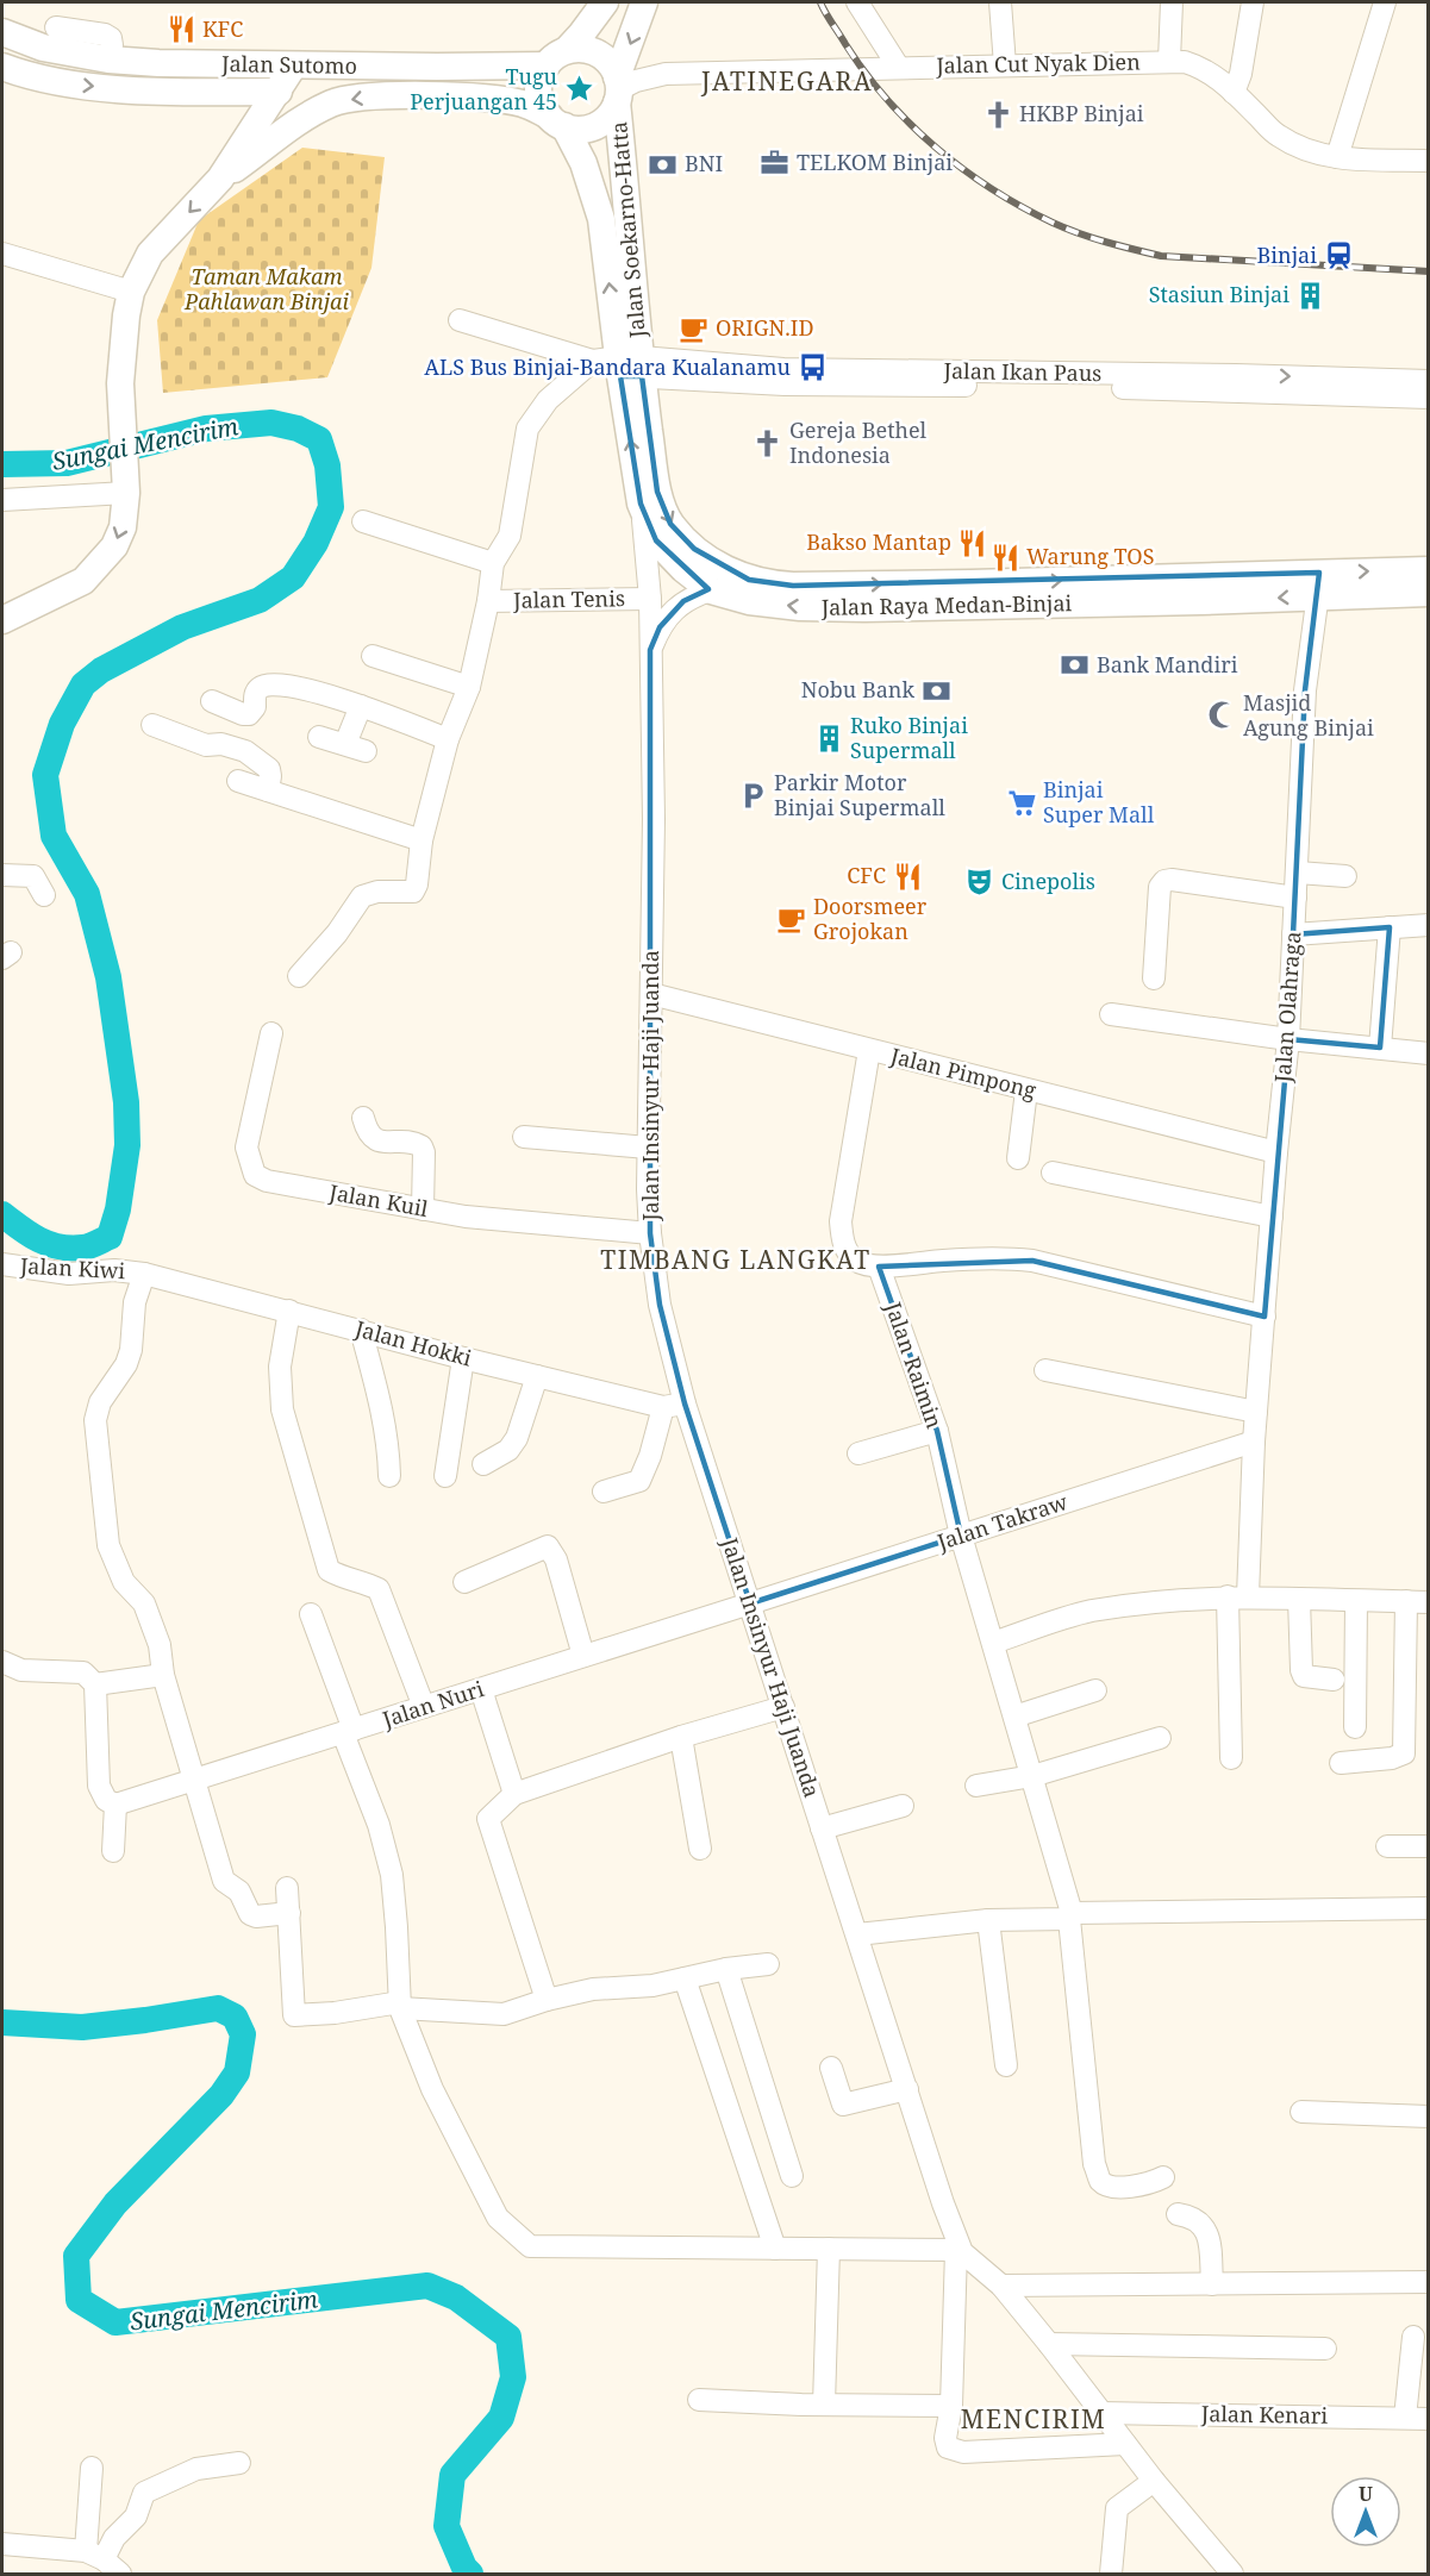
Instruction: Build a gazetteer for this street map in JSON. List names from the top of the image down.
{
  "streets": {
    "main road": ["Jalan Sutomo", "Jalan Soekarno-Hatta", "Jalan Raya Medan-Binjai"],
    "street": [
      "Jalan Cut Nyak Dien",
      "Jalan Ikan Paus",
      "Jalan Tenis",
      "Jalan Olahraga",
      "Jalan Pimpong",
      "Jalan Insinyur Haji Juanda",
      "Jalan Kuil",
      "Jalan Kiwi",
      "Jalan Hokki",
      "Jalan Raimin",
      "Jalan Takraw",
      "Jalan Nuri",
      "Jalan Kenari"
    ]
  },
  "crossings": [
    ["Jalan Cut Nyak Dien", "Jalan Sutomo"],
    ["Jalan Cut Nyak Dien", "Jalan Soekarno-Hatta"],
    ["Jalan Sutomo", "Jalan Soekarno-Hatta"],
    ["Jalan Soekarno-Hatta", "Jalan Ikan Paus"],
    ["Jalan Soekarno-Hatta", "Jalan Raya Medan-Binjai"],
    ["Jalan Ikan Paus", "Jalan Raya Medan-Binjai"],
    ["Jalan Tenis", "Jalan Insinyur Haji Juanda"],
    ["Jalan Raya Medan-Binjai", "Jalan Olahraga"],
    ["Jalan Raya Medan-Binjai", "Jalan Insinyur Haji Juanda"],
    ["Jalan Olahraga", "Jalan Pimpong"],
    ["Jalan Olahraga", "Jalan Takraw"],
    ["Jalan Pimpong", "Jalan Insinyur Haji Juanda"],
    ["Jalan Insinyur Haji Juanda", "Jalan Kuil"],
    ["Jalan Insinyur Haji Juanda", "Jalan Hokki"],
    ["Jalan Insinyur Haji Juanda", "Jalan Takraw"],
    ["Jalan Insinyur Haji Juanda", "Jalan Nuri"],
    ["Jalan Insinyur Haji Juanda", "Jalan Kenari"],
    ["Jalan Kiwi", "Jalan Hokki"],
    ["Jalan Raimin", "Jalan Takraw"],
    ["Jalan Takraw", "Jalan Nuri"]
  ],
  "districts": ["JATINEGARA", "TIMBANG LANGKAT", "MENCIRIM"],
  "water": ["Sungai Mencirim"],
  "parks": ["Taman Makam Pahlawan Binjai"],
  "places": {
    "restaurant": [
      "KFC",
      "Bakso Mantap",
      "Warung TOS",
      "CFC"
    ],
    "place": ["Tugu Perjuangan 45"],
    "church": ["HKBP Binjai", "Gereja Bethel Indonesia"],
    "office": ["TELKOM Binjai"],
    "bank": ["BNI", "Bank Mandiri", "Nobu Bank"],
    "station": ["Binjai"],
    "building": ["Stasiun Binjai", "Ruko Binjai Supermall"],
    "cafe": ["ORIGN.ID", "Doorsmeer Grojokan"],
    "bus stop": ["ALS Bus Binjai-Bandara Kualanamu"],
    "mosque": ["Masjid Agung Binjai"],
    "parking": ["Parkir Motor Binjai Supermall"],
    "supermarket": ["Binjai Super Mall"],
    "theatre": ["Cinepolis"]
  },
  "north": "top"
}
